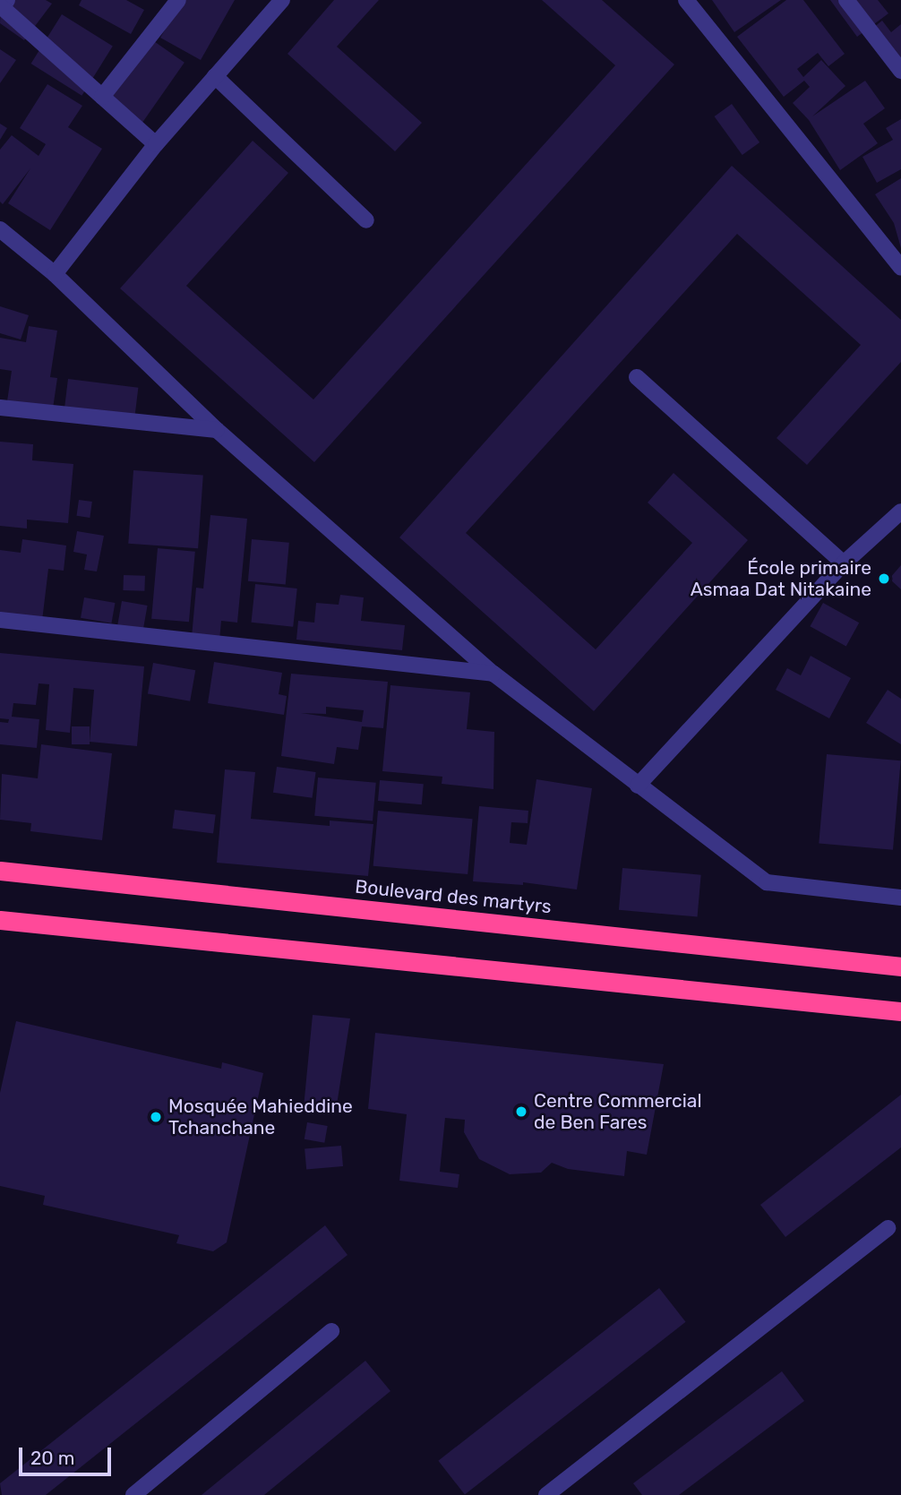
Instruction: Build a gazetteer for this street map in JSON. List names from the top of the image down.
{
  "streets": {
    "highway": ["Boulevard des martyrs"]
  },
  "places": ["École primaire Asmaa Dat Nitakaine", "Centre Commercial de Ben Fares", "Mosquée Mahieddine Tchanchane"],
  "scale_bar": "20 m"
}
